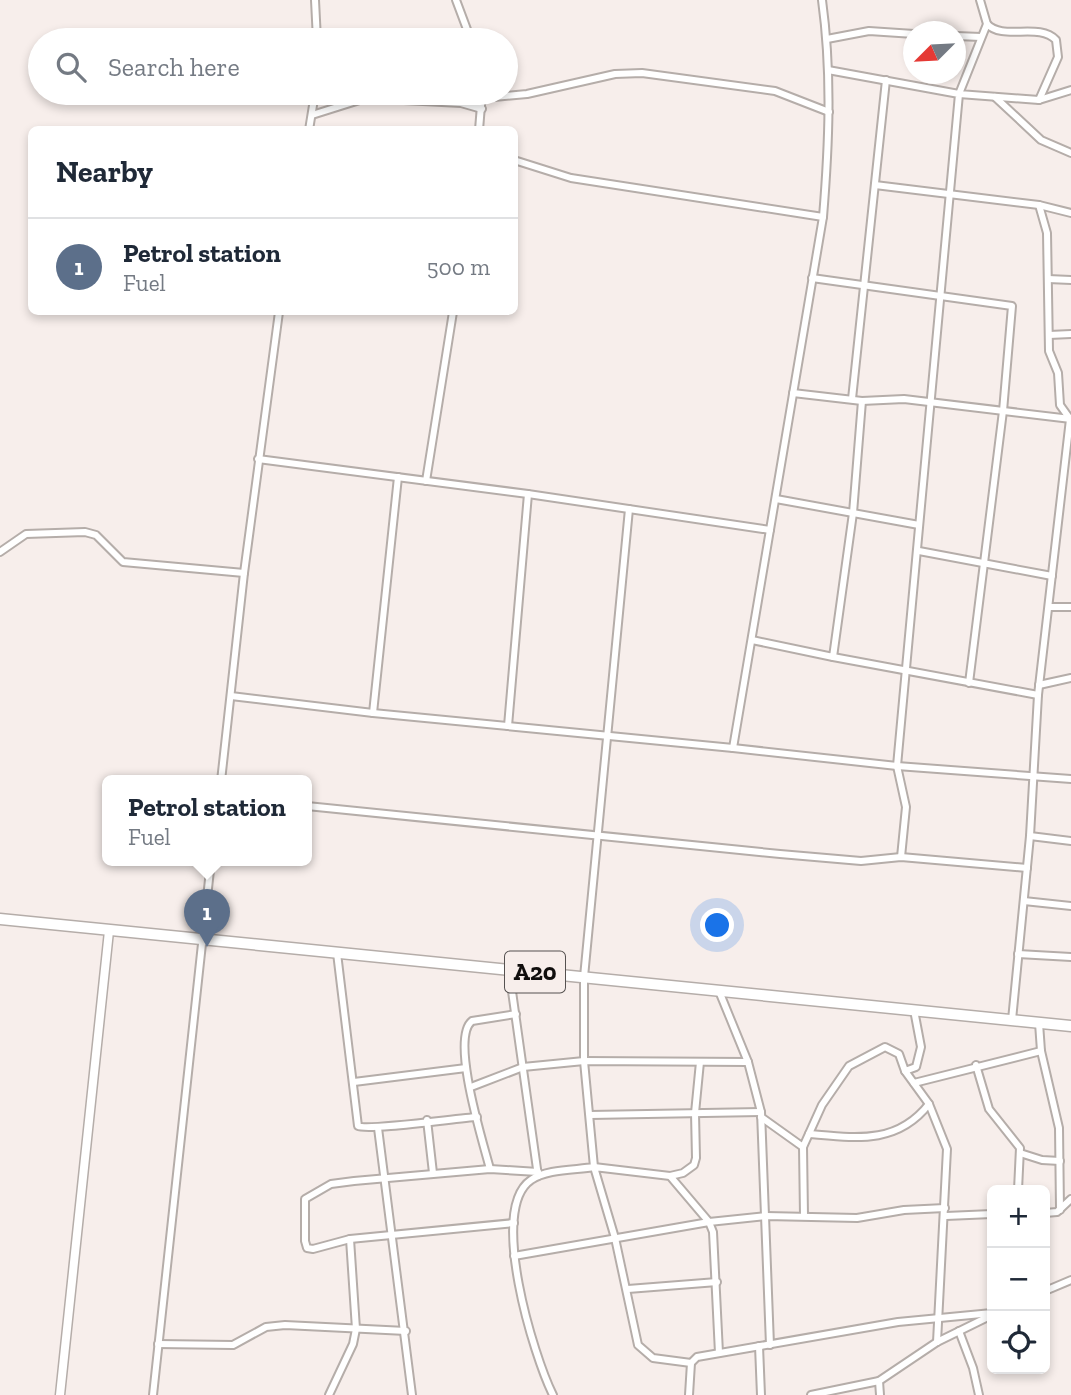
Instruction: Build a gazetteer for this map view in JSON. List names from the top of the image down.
{
  "streets": {
    "main road": ["A20"]
  },
  "north": "bottom left",
  "page": {
    "search": "Search here",
    "heading": "Nearby",
    "list": [
      {
        "mark": "1",
        "name": "Petrol station",
        "note": "Fuel",
        "value": "500 m"
      }
    ],
    "popup": ["Petrol station", "Fuel"],
    "pins": "1",
    "map_buttons": ["+", "−"]
  }
}
